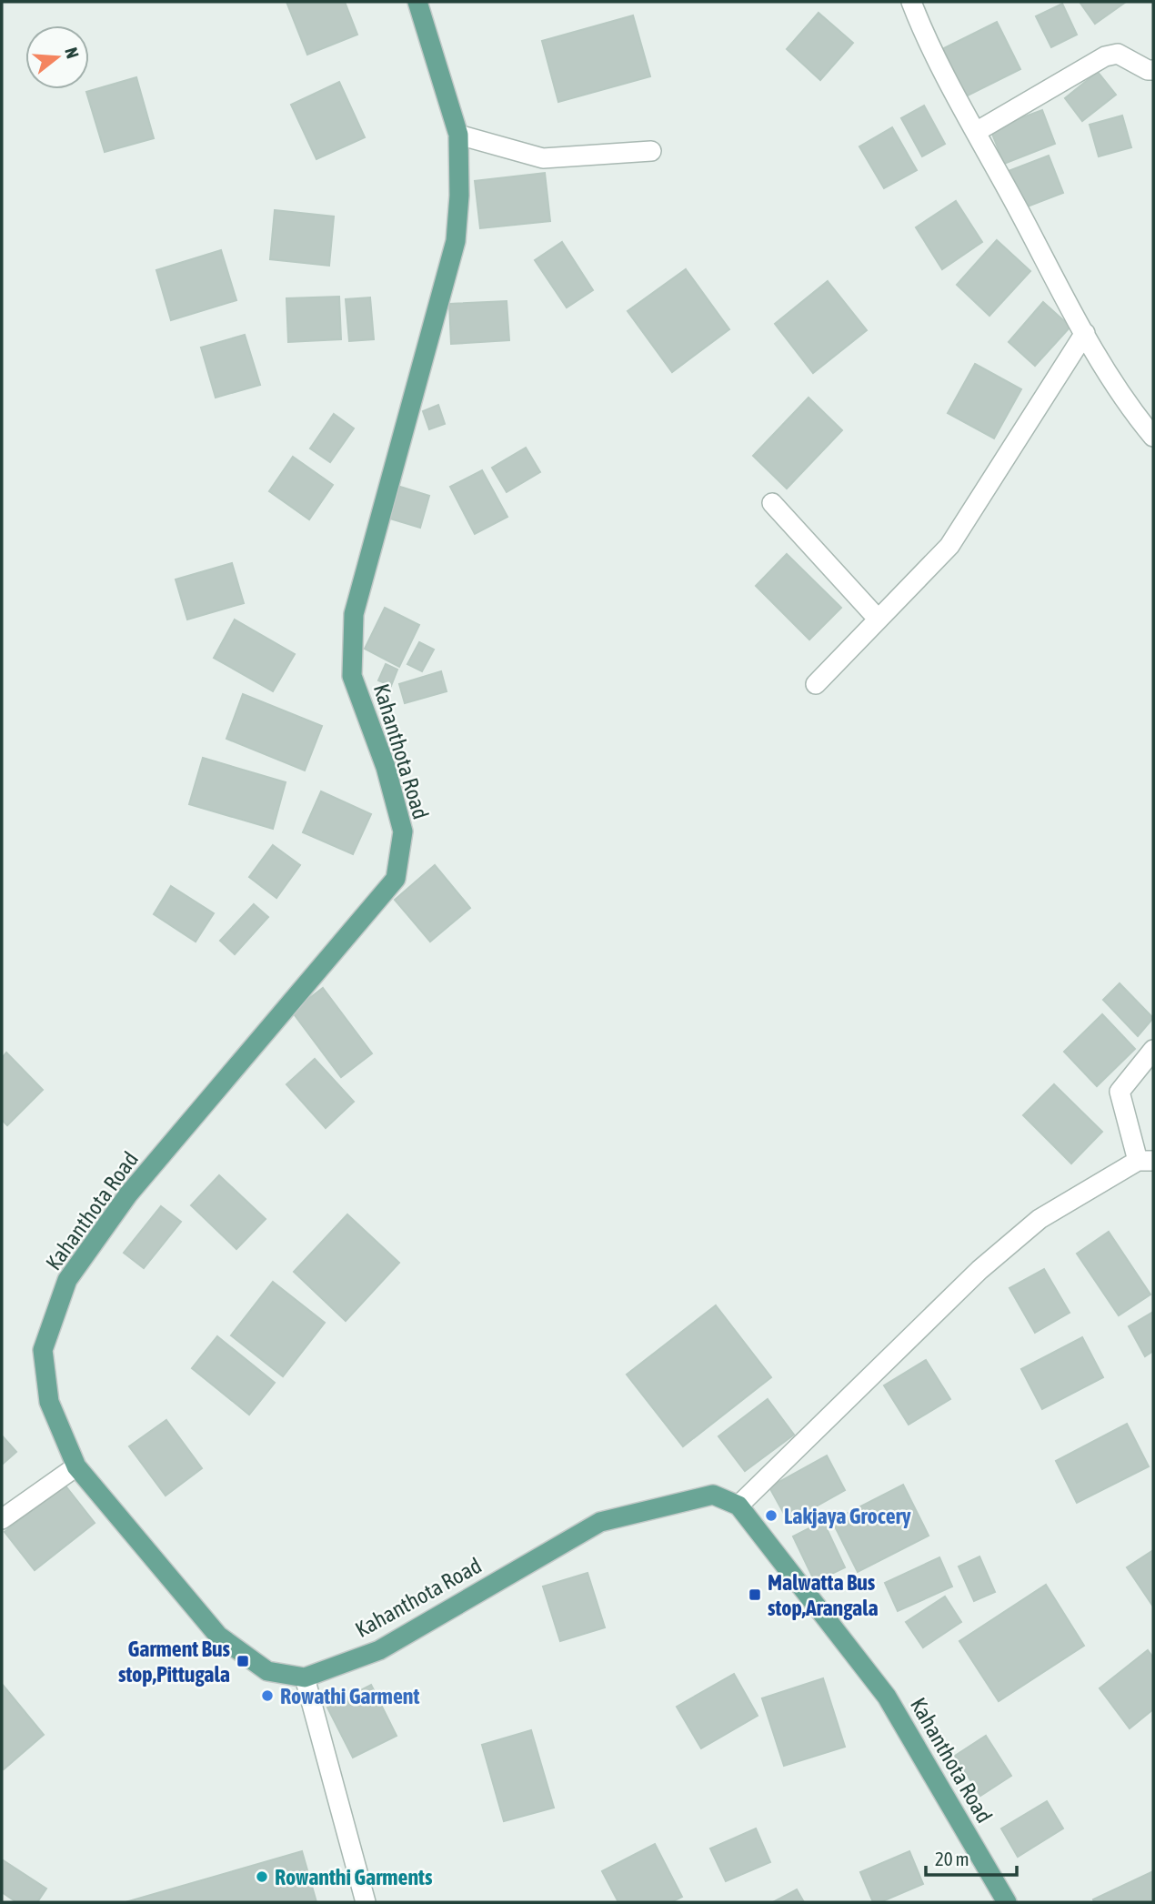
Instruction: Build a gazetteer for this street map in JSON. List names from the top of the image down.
{
  "streets": {
    "main road": ["Kahanthota Road"]
  },
  "places": {
    "other": ["Lakjaya Grocery", "Rowathi Garment", "Rowanthi Garments"],
    "transit": ["Malwatta Bus stop,Arangala", "Garment Bus stop,Pittugala"]
  },
  "scale_bar": "20 m",
  "north": "right"
}
